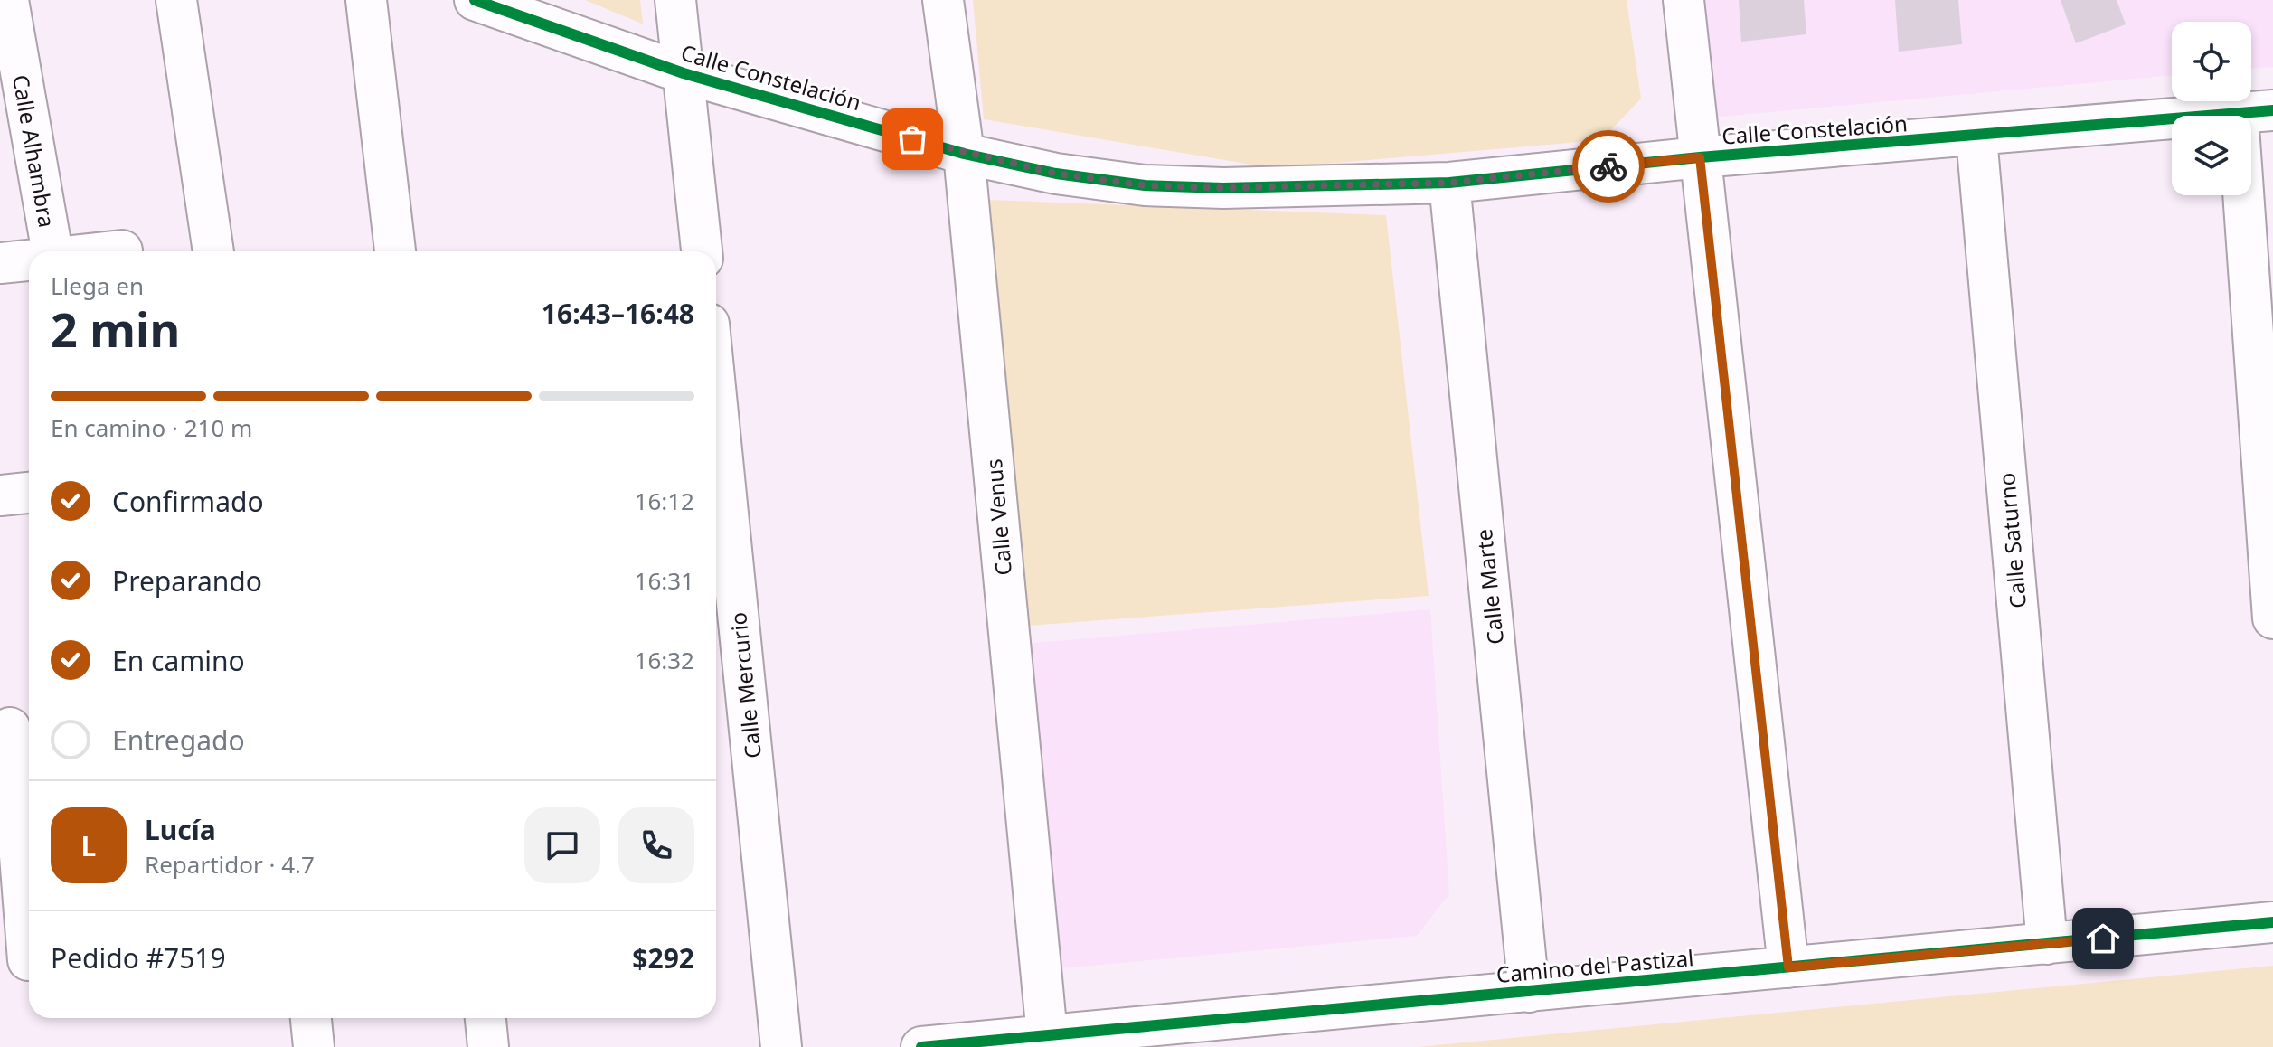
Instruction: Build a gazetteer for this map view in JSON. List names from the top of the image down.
{
  "streets": {
    "street": [
      "Calle Constelación",
      "Calle Alhambra",
      "Calle Venus",
      "Calle Saturno",
      "Calle Marte",
      "Calle Mercurio",
      "Camino del Pastizal"
    ]
  },
  "crossings": [
    ["Calle Constelación", "Calle Venus"],
    ["Calle Constelación", "Calle Saturno"],
    ["Calle Constelación", "Calle Marte"],
    ["Calle Venus", "Camino del Pastizal"],
    ["Calle Saturno", "Camino del Pastizal"],
    ["Calle Marte", "Camino del Pastizal"]
  ],
  "page": {
    "heading": ["2 min", "Llega en", "16:43–16:48"],
    "panel": [
      "Lucía",
      "Repartidor · 4.7",
      "Pedido #7519",
      "$292"
    ],
    "bar": "En camino · 210 m",
    "list": [
      ["Confirmado", "16:12"],
      ["Preparando", "16:31"],
      ["En camino", "16:32"],
      "Entregado"
    ],
    "round": "L"
  }
}
